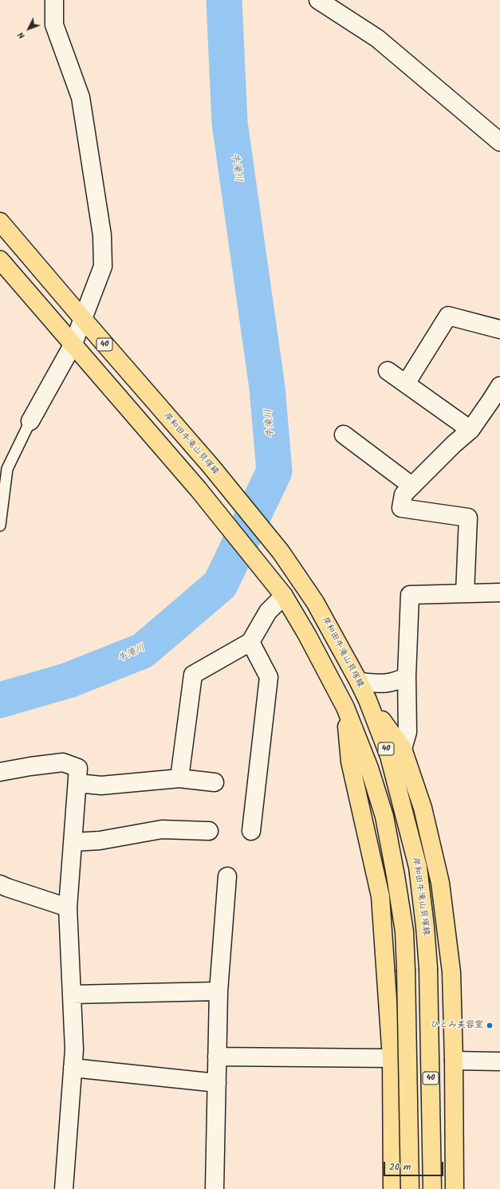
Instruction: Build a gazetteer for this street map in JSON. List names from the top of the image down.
{
  "streets": {
    "main road": ["40", "岸和田牛滝山貝塚線"]
  },
  "water": ["牛滝川"],
  "places": ["ひとみ美容室"],
  "scale_bar": "20 m",
  "north": "bottom left"
}
